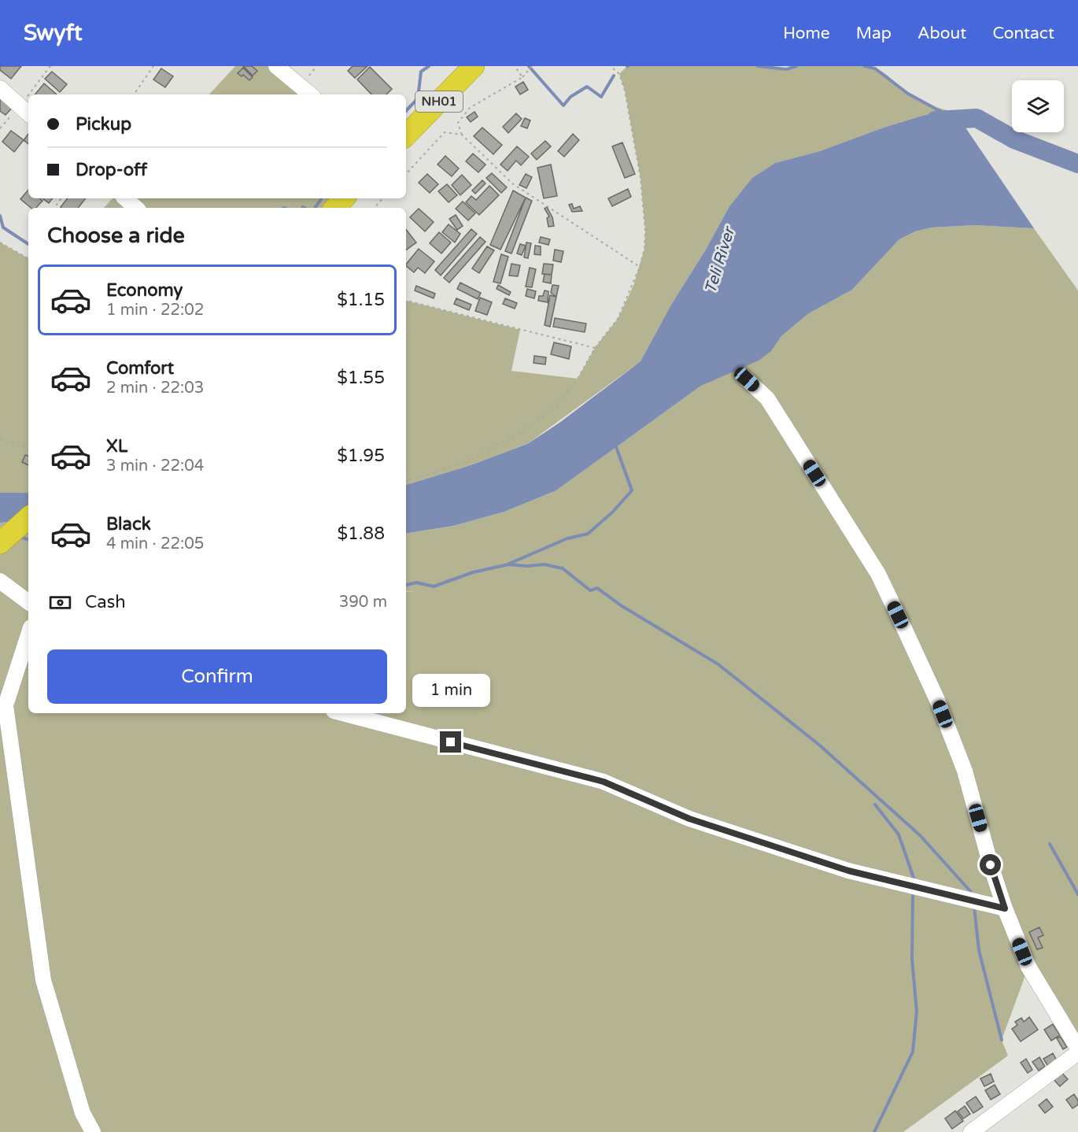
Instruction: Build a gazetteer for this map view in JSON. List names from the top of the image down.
{
  "streets": {
    "highway": ["NH01"]
  },
  "water": ["Teli River"],
  "page": {
    "header": "Swyft",
    "nav": [
      "Home",
      "Map",
      "About",
      "Contact"
    ],
    "banner": ["Pickup", "Drop-off"],
    "heading": "Choose a ride",
    "list": [
      {
        "name": "Economy",
        "note": "1 min · 22:02",
        "value": "$1.15"
      },
      {
        "name": "Comfort",
        "note": "2 min · 22:03",
        "value": "$1.55"
      },
      {
        "name": "XL",
        "note": "3 min · 22:04",
        "value": "$1.95"
      },
      {
        "name": "Black",
        "note": "4 min · 22:05",
        "value": "$1.88"
      }
    ],
    "pay": ["Cash", "390 m"],
    "buttons": "Confirm",
    "bubble": "1 min"
  }
}
